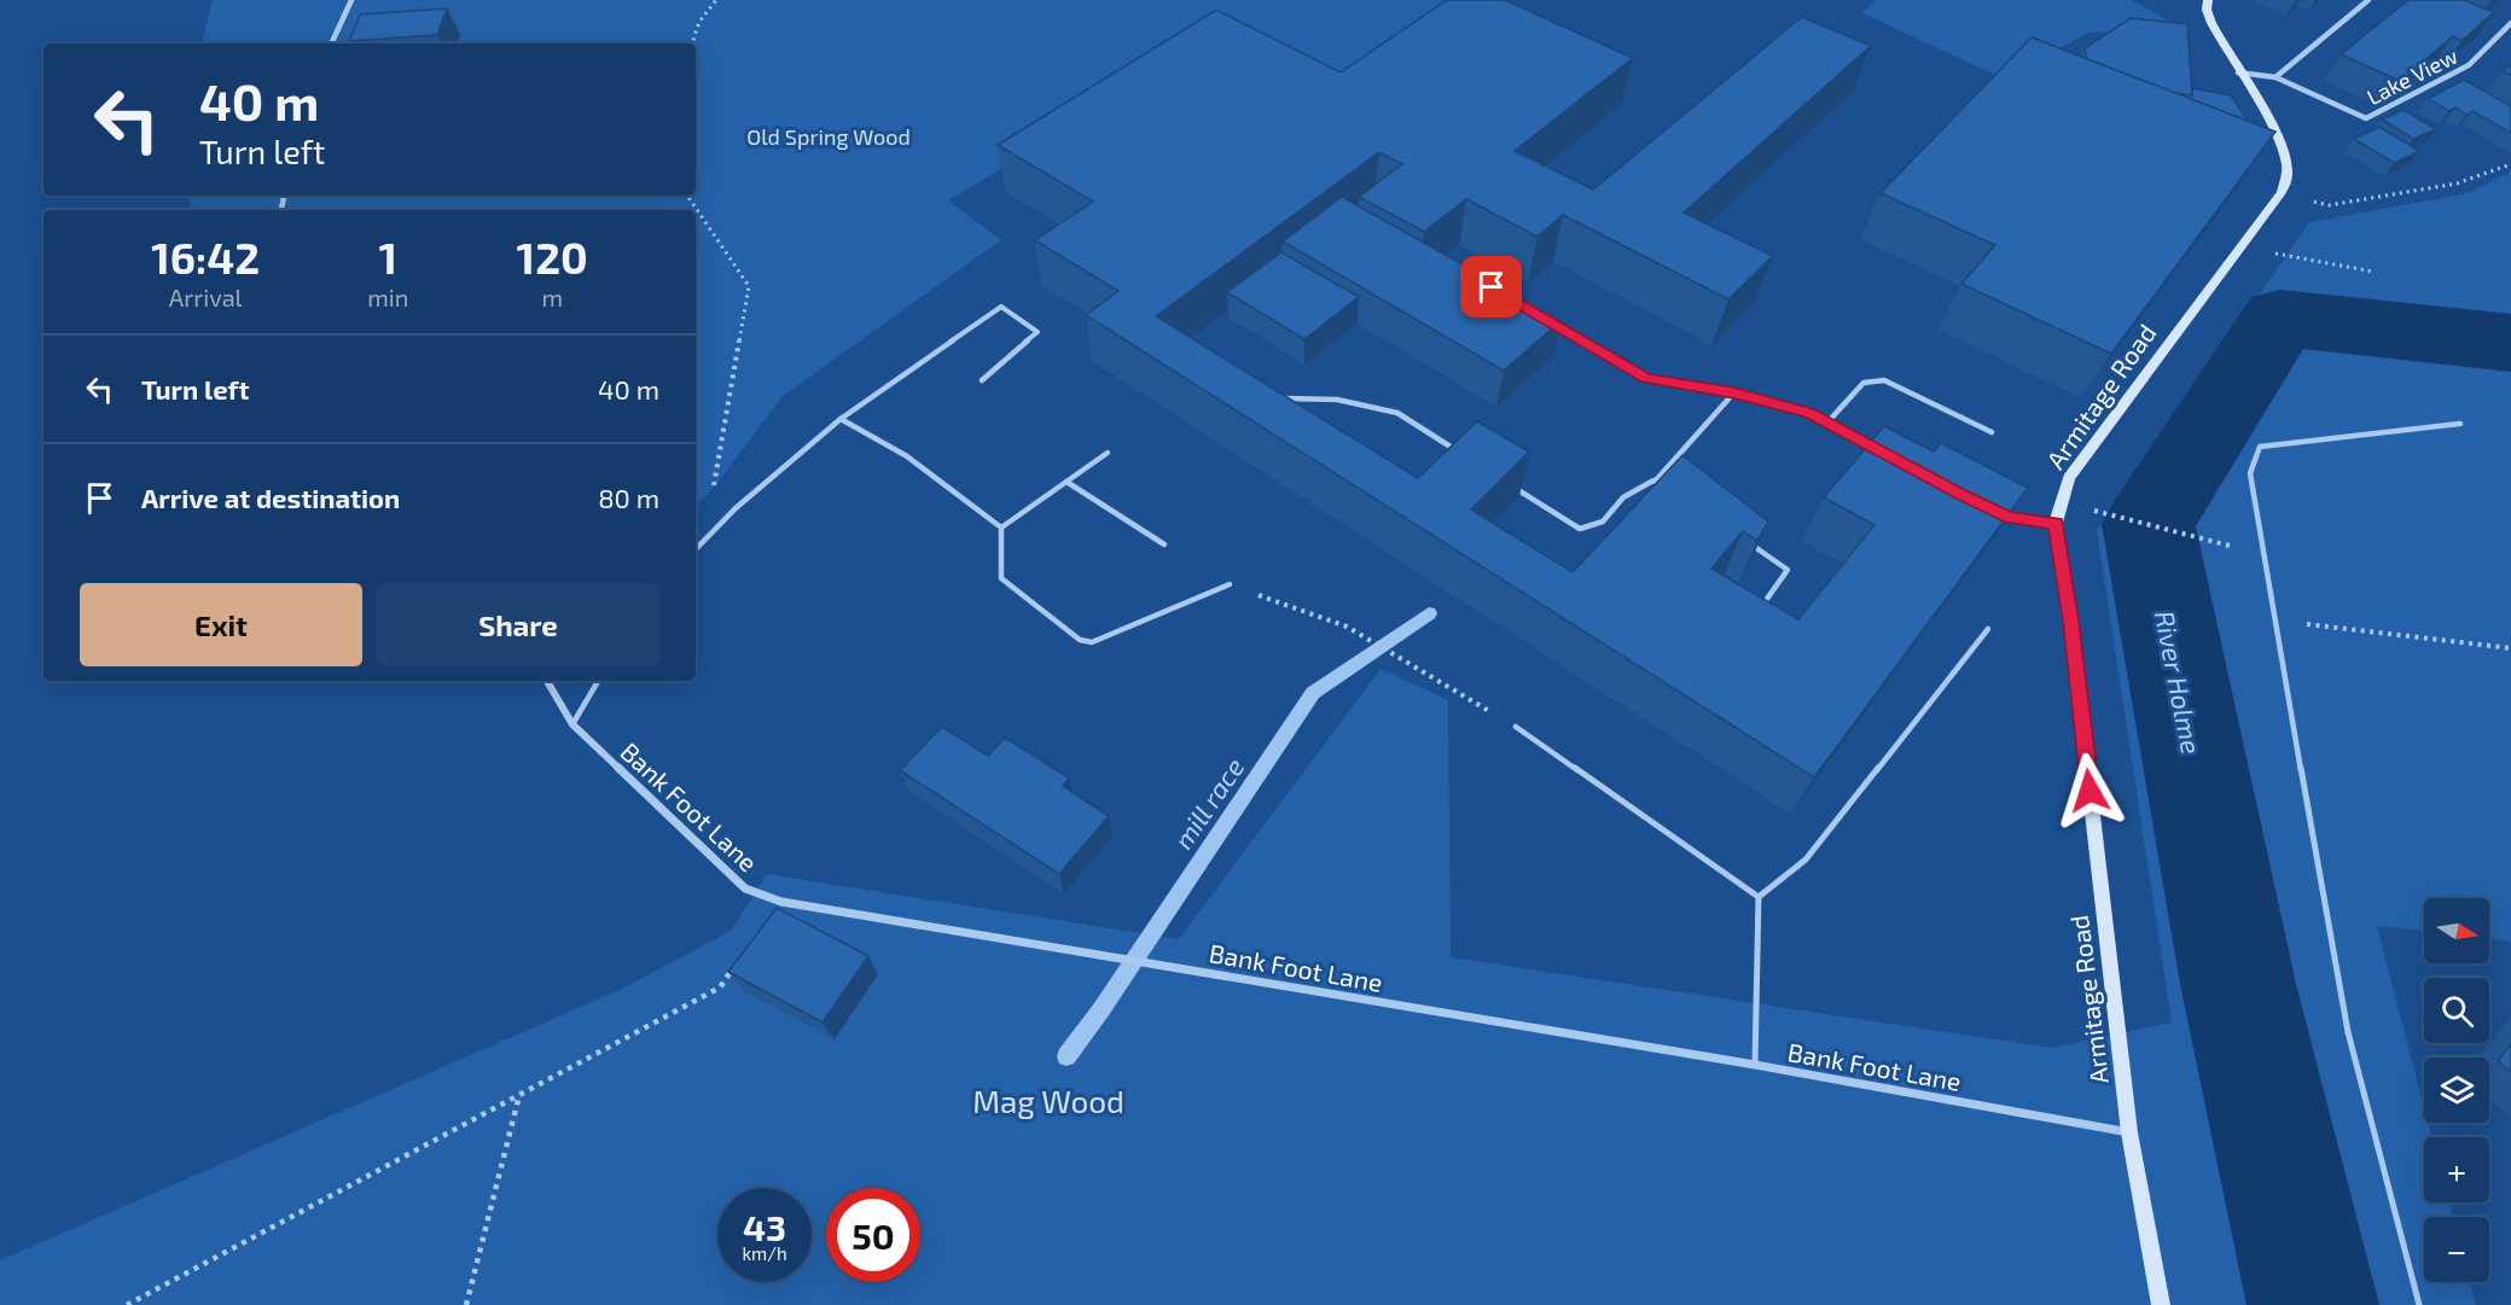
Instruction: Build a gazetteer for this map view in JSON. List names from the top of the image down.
{
  "streets": {
    "main road": ["Armitage Road"],
    "street": ["Lake View", "Bank Foot Lane"]
  },
  "crossings": [
    ["Armitage Road", "Bank Foot Lane"]
  ],
  "water": ["River Holme", "mill race"],
  "parks": ["Old Spring Wood", "Mag Wood"],
  "north": "right",
  "page": {
    "turn": ["40 m", "Turn left"],
    "eta": [
      "16:42",
      "Arrival",
      "1",
      "min",
      "120",
      "m"
    ],
    "list": [
      {
        "name": "Turn left",
        "value": "40 m"
      },
      {
        "name": "Arrive at destination",
        "value": "80 m"
      }
    ],
    "buttons": ["Exit", "Share"],
    "map_buttons": ["+", "−"],
    "speed": "43 km/h",
    "limit": "50"
  }
}
